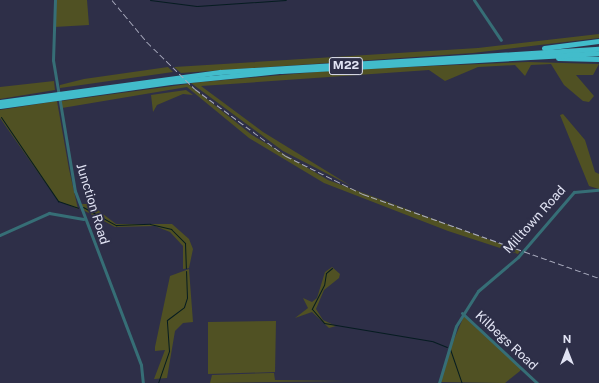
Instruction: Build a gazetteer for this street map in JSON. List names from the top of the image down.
{
  "streets": {
    "highway": ["M22"],
    "street": ["Junction Road", "Milltown Road", "Kilbegs Road"]
  },
  "crossings": [
    ["Milltown Road", "Kilbegs Road"]
  ],
  "north": "top"
}
